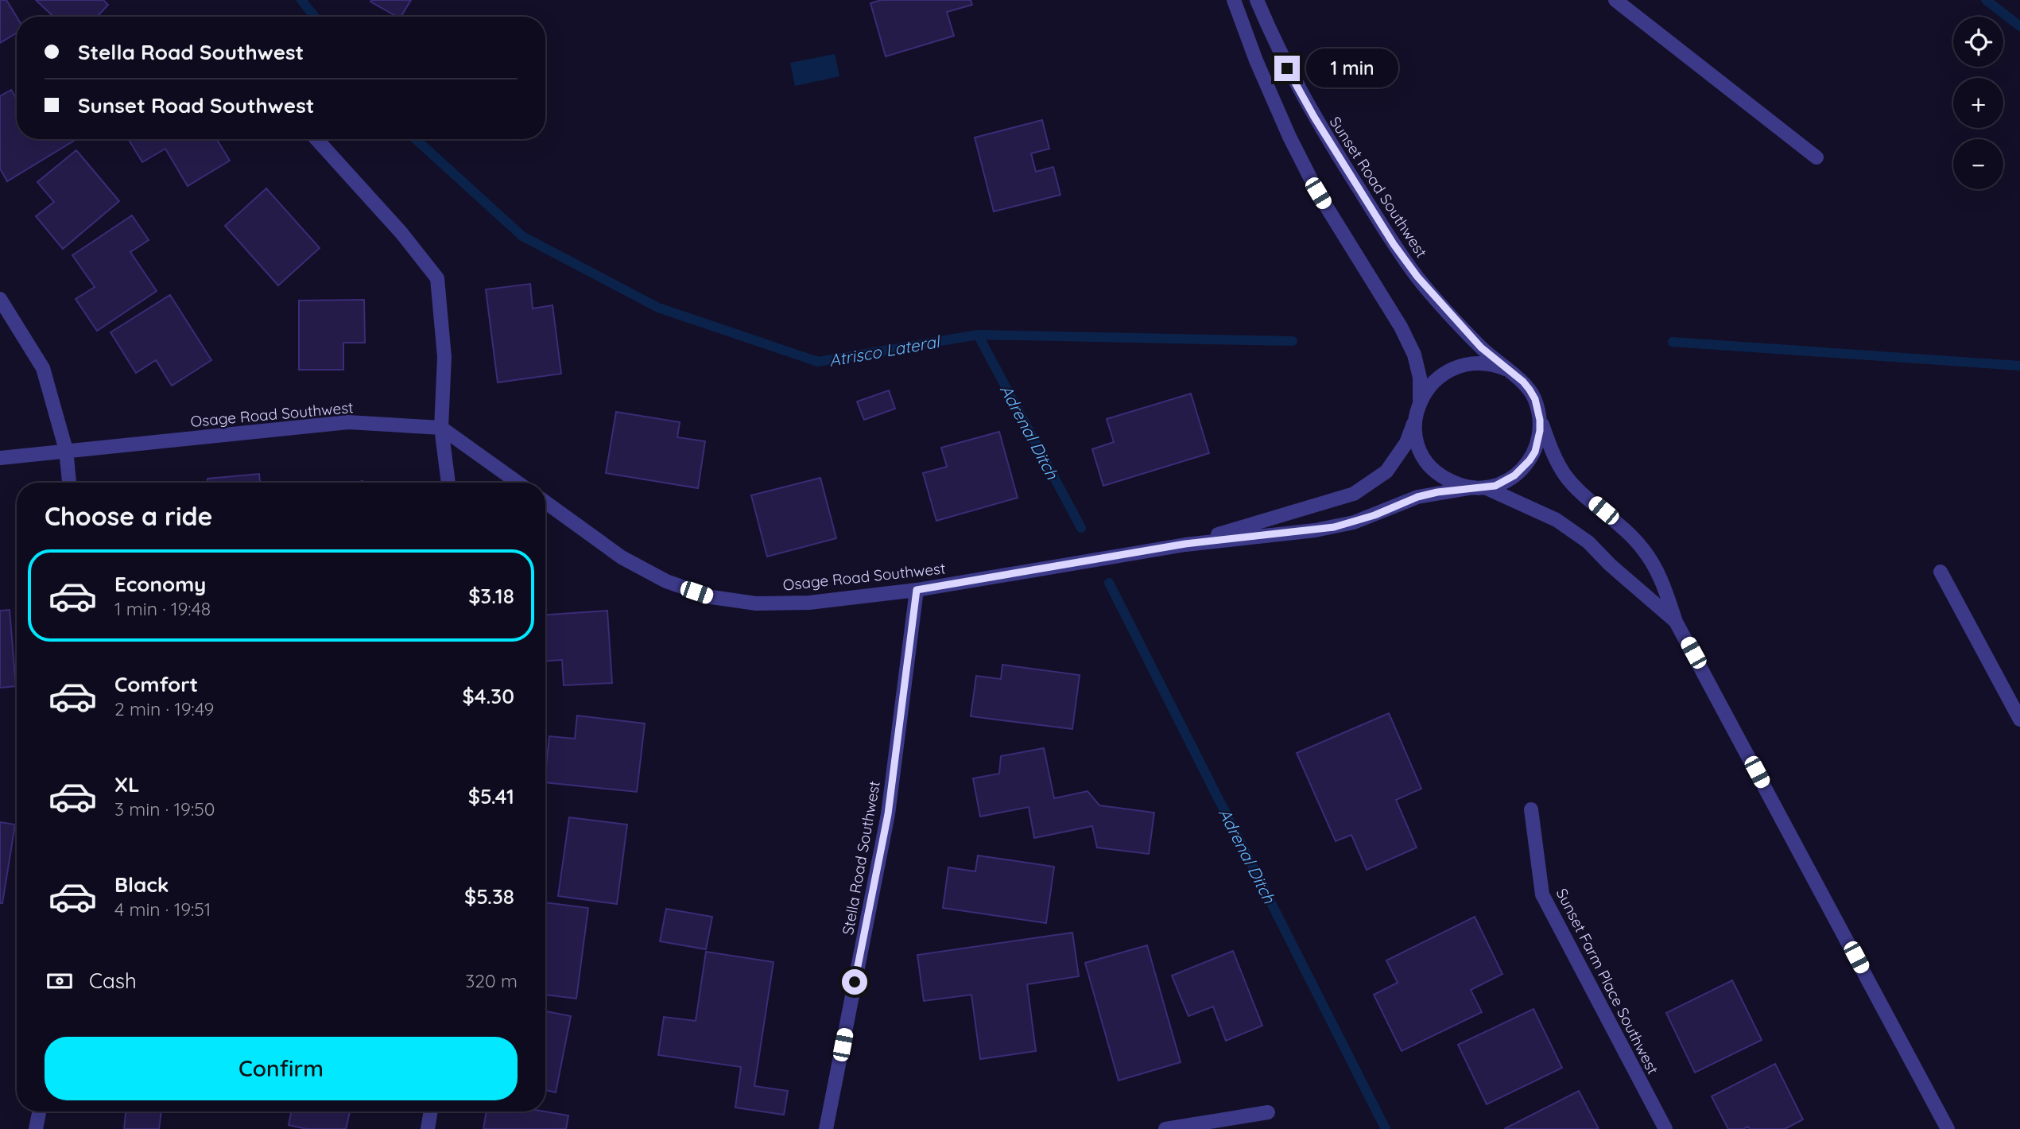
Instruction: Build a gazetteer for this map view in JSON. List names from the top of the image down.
{
  "streets": {
    "street": [
      "Sunset Road Southwest",
      "Osage Road Southwest",
      "Stella Road Southwest",
      "Sunset Farm Place Southwest"
    ]
  },
  "crossings": [
    ["Sunset Road Southwest", "Osage Road Southwest"],
    ["Osage Road Southwest", "Stella Road Southwest"]
  ],
  "water": ["Atrisco Lateral", "Adrenal Ditch"],
  "page": {
    "map_buttons": ["+", "−"],
    "banner": ["Stella Road Southwest", "Sunset Road Southwest"],
    "bubble": "1 min",
    "heading": "Choose a ride",
    "list": [
      {
        "name": "Economy",
        "note": "1 min · 19:48",
        "value": "$3.18"
      },
      {
        "name": "Comfort",
        "note": "2 min · 19:49",
        "value": "$4.30"
      },
      {
        "name": "XL",
        "note": "3 min · 19:50",
        "value": "$5.41"
      },
      {
        "name": "Black",
        "note": "4 min · 19:51",
        "value": "$5.38"
      }
    ],
    "pay": ["Cash", "320 m"],
    "buttons": "Confirm"
  }
}
